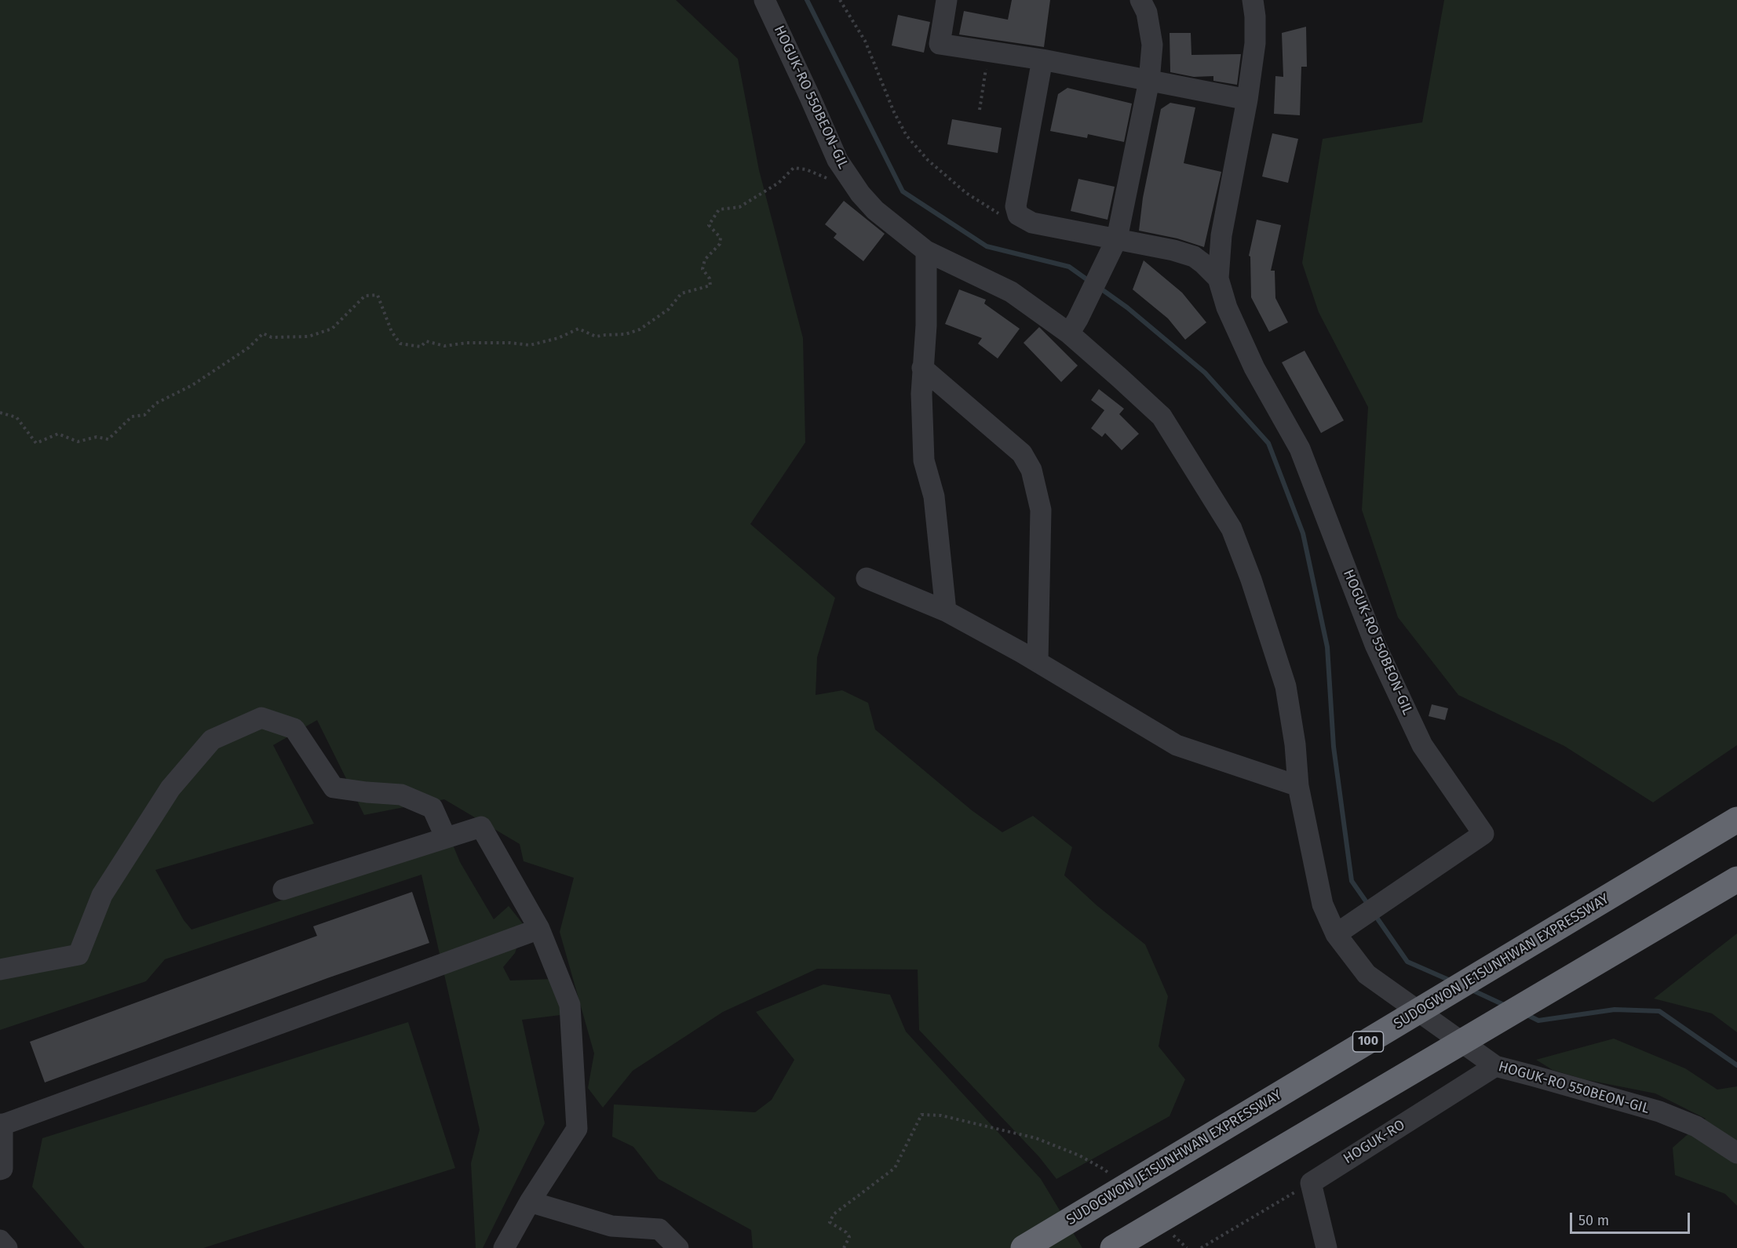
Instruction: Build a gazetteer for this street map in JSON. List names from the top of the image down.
{
  "streets": {
    "highway": ["SUDOGWON JE1SUNHWAN EXPRESSWAY", "100"],
    "street": ["HOGUK-RO 550BEON-GIL", "HOGUK-RO"]
  },
  "crossings": [
    ["HOGUK-RO 550BEON-GIL", "HOGUK-RO"]
  ],
  "scale_bar": "50 m"
}
